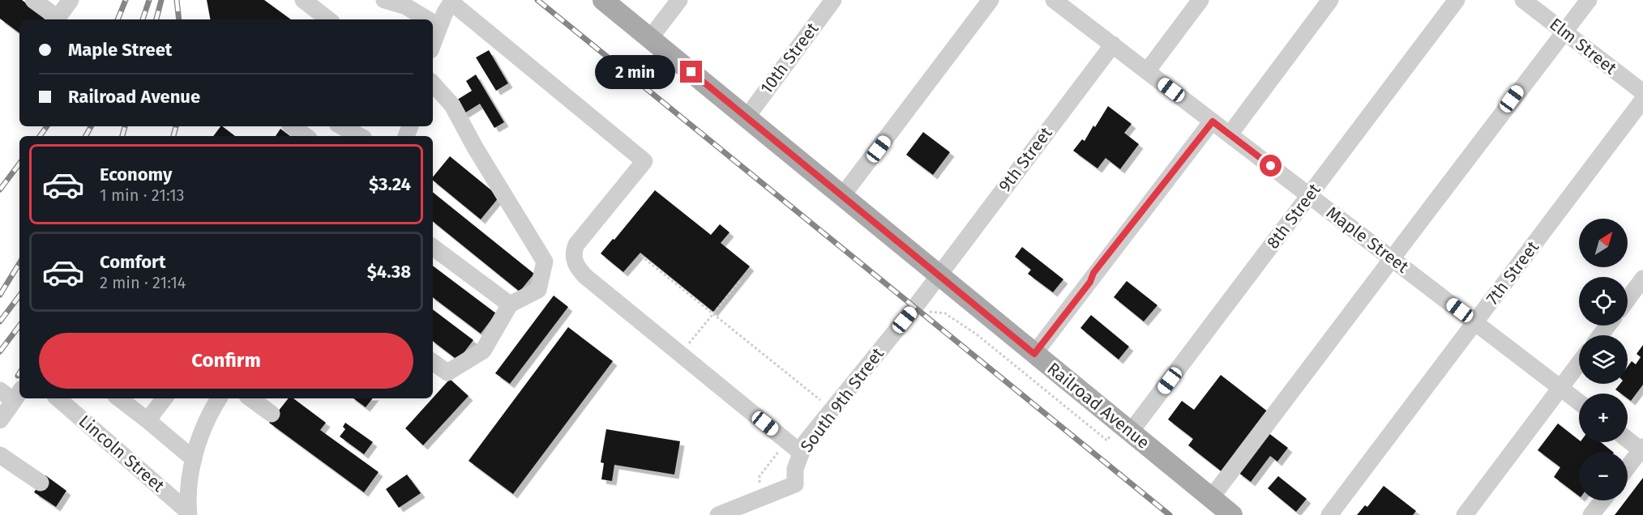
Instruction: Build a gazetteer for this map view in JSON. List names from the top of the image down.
{
  "streets": {
    "main road": ["Railroad Avenue"],
    "street": [
      "Elm Street",
      "10th Street",
      "9th Street",
      "8th Street",
      "Maple Street",
      "7th Street",
      "South 9th Street",
      "Lincoln Street"
    ]
  },
  "crossings": [
    ["10th Street", "Railroad Avenue"],
    ["9th Street", "Maple Street"],
    ["9th Street", "South 9th Street"],
    ["9th Street", "Railroad Avenue"],
    ["8th Street", "Maple Street"],
    ["8th Street", "Railroad Avenue"],
    ["Maple Street", "7th Street"],
    ["South 9th Street", "Railroad Avenue"]
  ],
  "north": "top right",
  "page": {
    "banner": ["Maple Street", "Railroad Avenue"],
    "bubble": "2 min",
    "list": [
      {
        "name": "Economy",
        "note": "1 min · 21:13",
        "value": "$3.24"
      },
      {
        "name": "Comfort",
        "note": "2 min · 21:14",
        "value": "$4.38"
      }
    ],
    "map_buttons": ["+", "−"],
    "buttons": "Confirm"
  }
}
